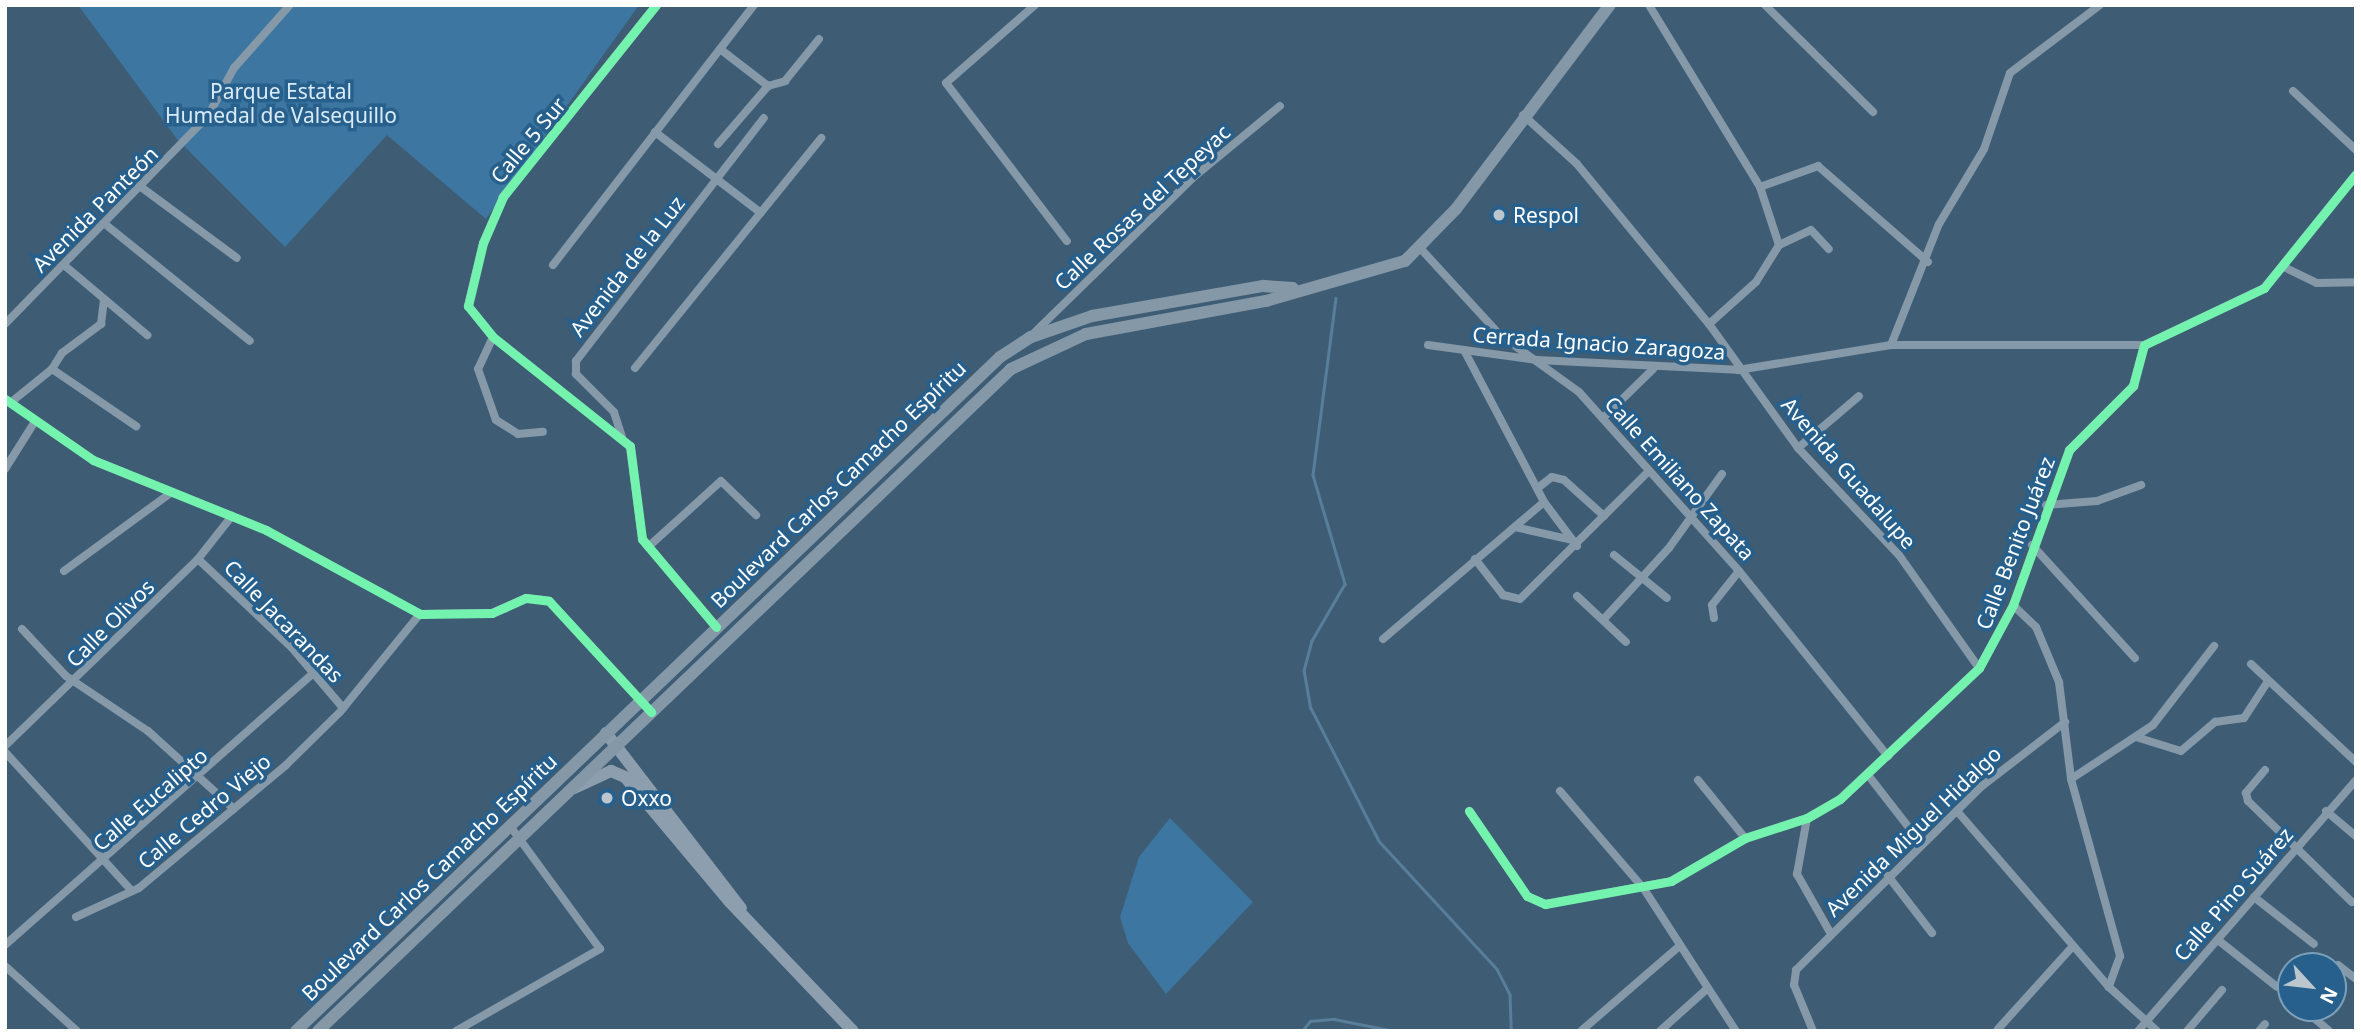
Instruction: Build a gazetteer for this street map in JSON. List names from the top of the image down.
{
  "streets": {
    "main road": ["Boulevard Carlos Camacho Espíritu"],
    "street": [
      "Calle 5 Sur",
      "Calle Rosas del Tepeyac",
      "Avenida Panteón",
      "Avenida de la Luz",
      "Cerrada Ignacio Zaragoza",
      "Avenida Guadalupe",
      "Calle Emiliano Zapata",
      "Calle Benito Juárez",
      "Calle Jacarandas",
      "Calle Olivos",
      "Calle Eucalipto",
      "Calle Cedro Viejo",
      "Avenida Miguel Hidalgo",
      "Calle Pino Suárez"
    ]
  },
  "crossings": [
    ["Calle Rosas del Tepeyac", "Boulevard Carlos Camacho Espíritu"],
    ["Cerrada Ignacio Zaragoza", "Avenida Guadalupe"],
    ["Cerrada Ignacio Zaragoza", "Calle Emiliano Zapata"],
    ["Cerrada Ignacio Zaragoza", "Calle Benito Juárez"],
    ["Avenida Guadalupe", "Boulevard Carlos Camacho Espíritu"],
    ["Avenida Guadalupe", "Calle Benito Juárez"],
    ["Calle Emiliano Zapata", "Boulevard Carlos Camacho Espíritu"],
    ["Calle Emiliano Zapata", "Calle Benito Juárez"],
    ["Calle Jacarandas", "Calle Olivos"],
    ["Calle Jacarandas", "Calle Eucalipto"],
    ["Calle Jacarandas", "Calle Cedro Viejo"],
    ["Calle Eucalipto", "Calle Cedro Viejo"]
  ],
  "parks": ["Parque Estatal Humedal de Valsequillo"],
  "places": ["Respol", "Oxxo"],
  "north": "bottom right"
}
